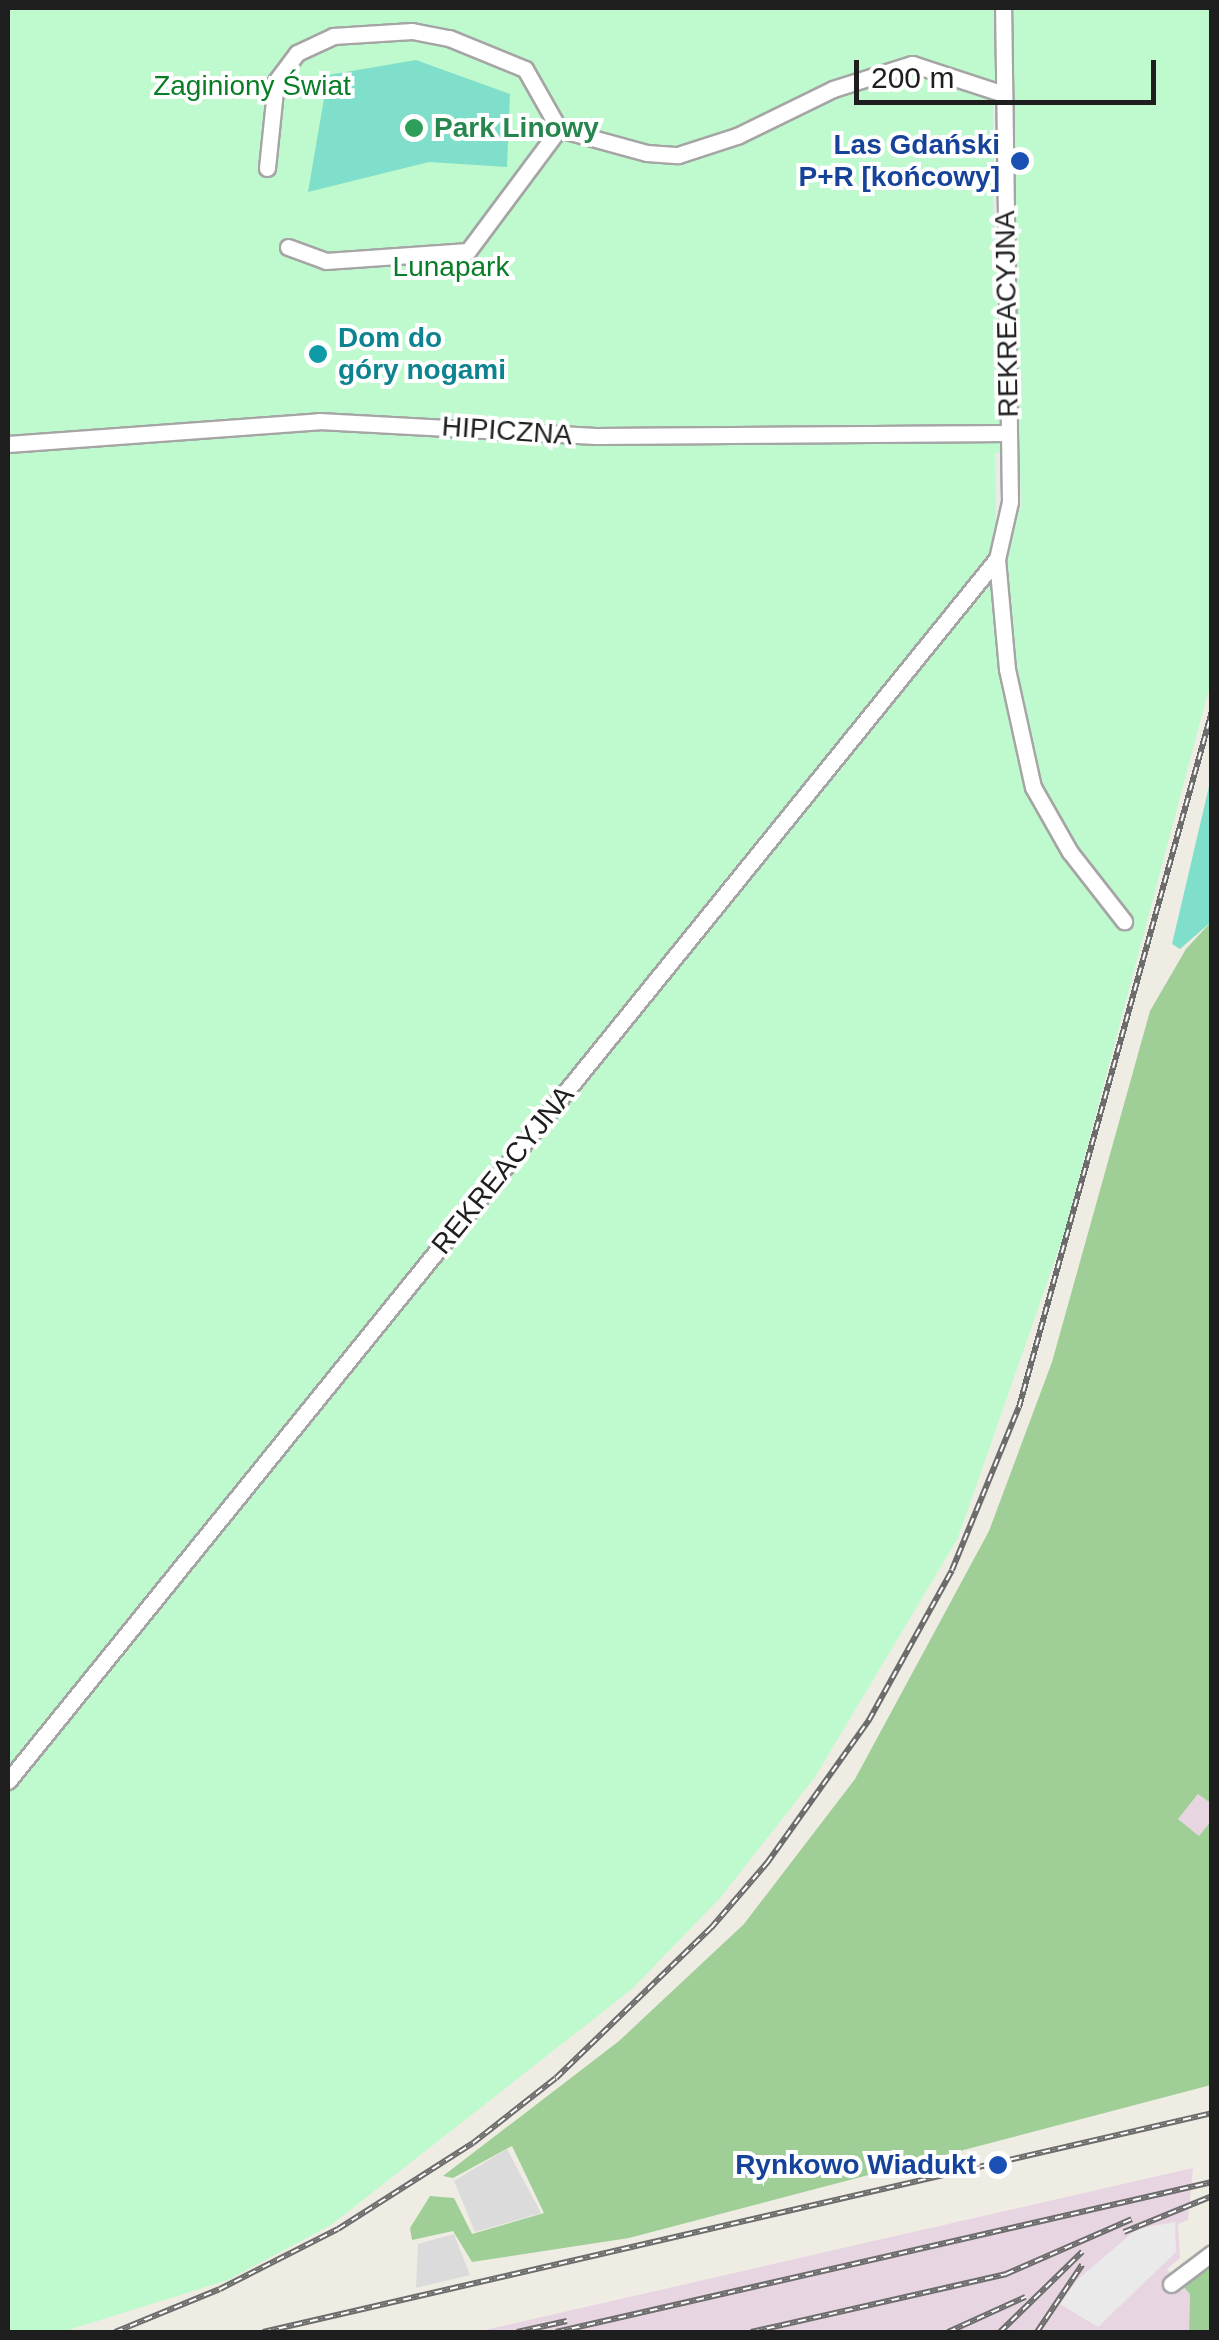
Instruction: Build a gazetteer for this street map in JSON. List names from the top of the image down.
{
  "streets": {
    "street": ["REKREACYJNA", "HIPICZNA"]
  },
  "crossings": [
    ["REKREACYJNA", "HIPICZNA"]
  ],
  "parks": ["Zaginiony Świat", "Lunapark"],
  "places": [
    "Park Linowy",
    "Las Gdański P+R [końcowy]",
    "Dom do góry nogami",
    "Rynkowo Wiadukt"
  ],
  "scale_bar": "200 m"
}
